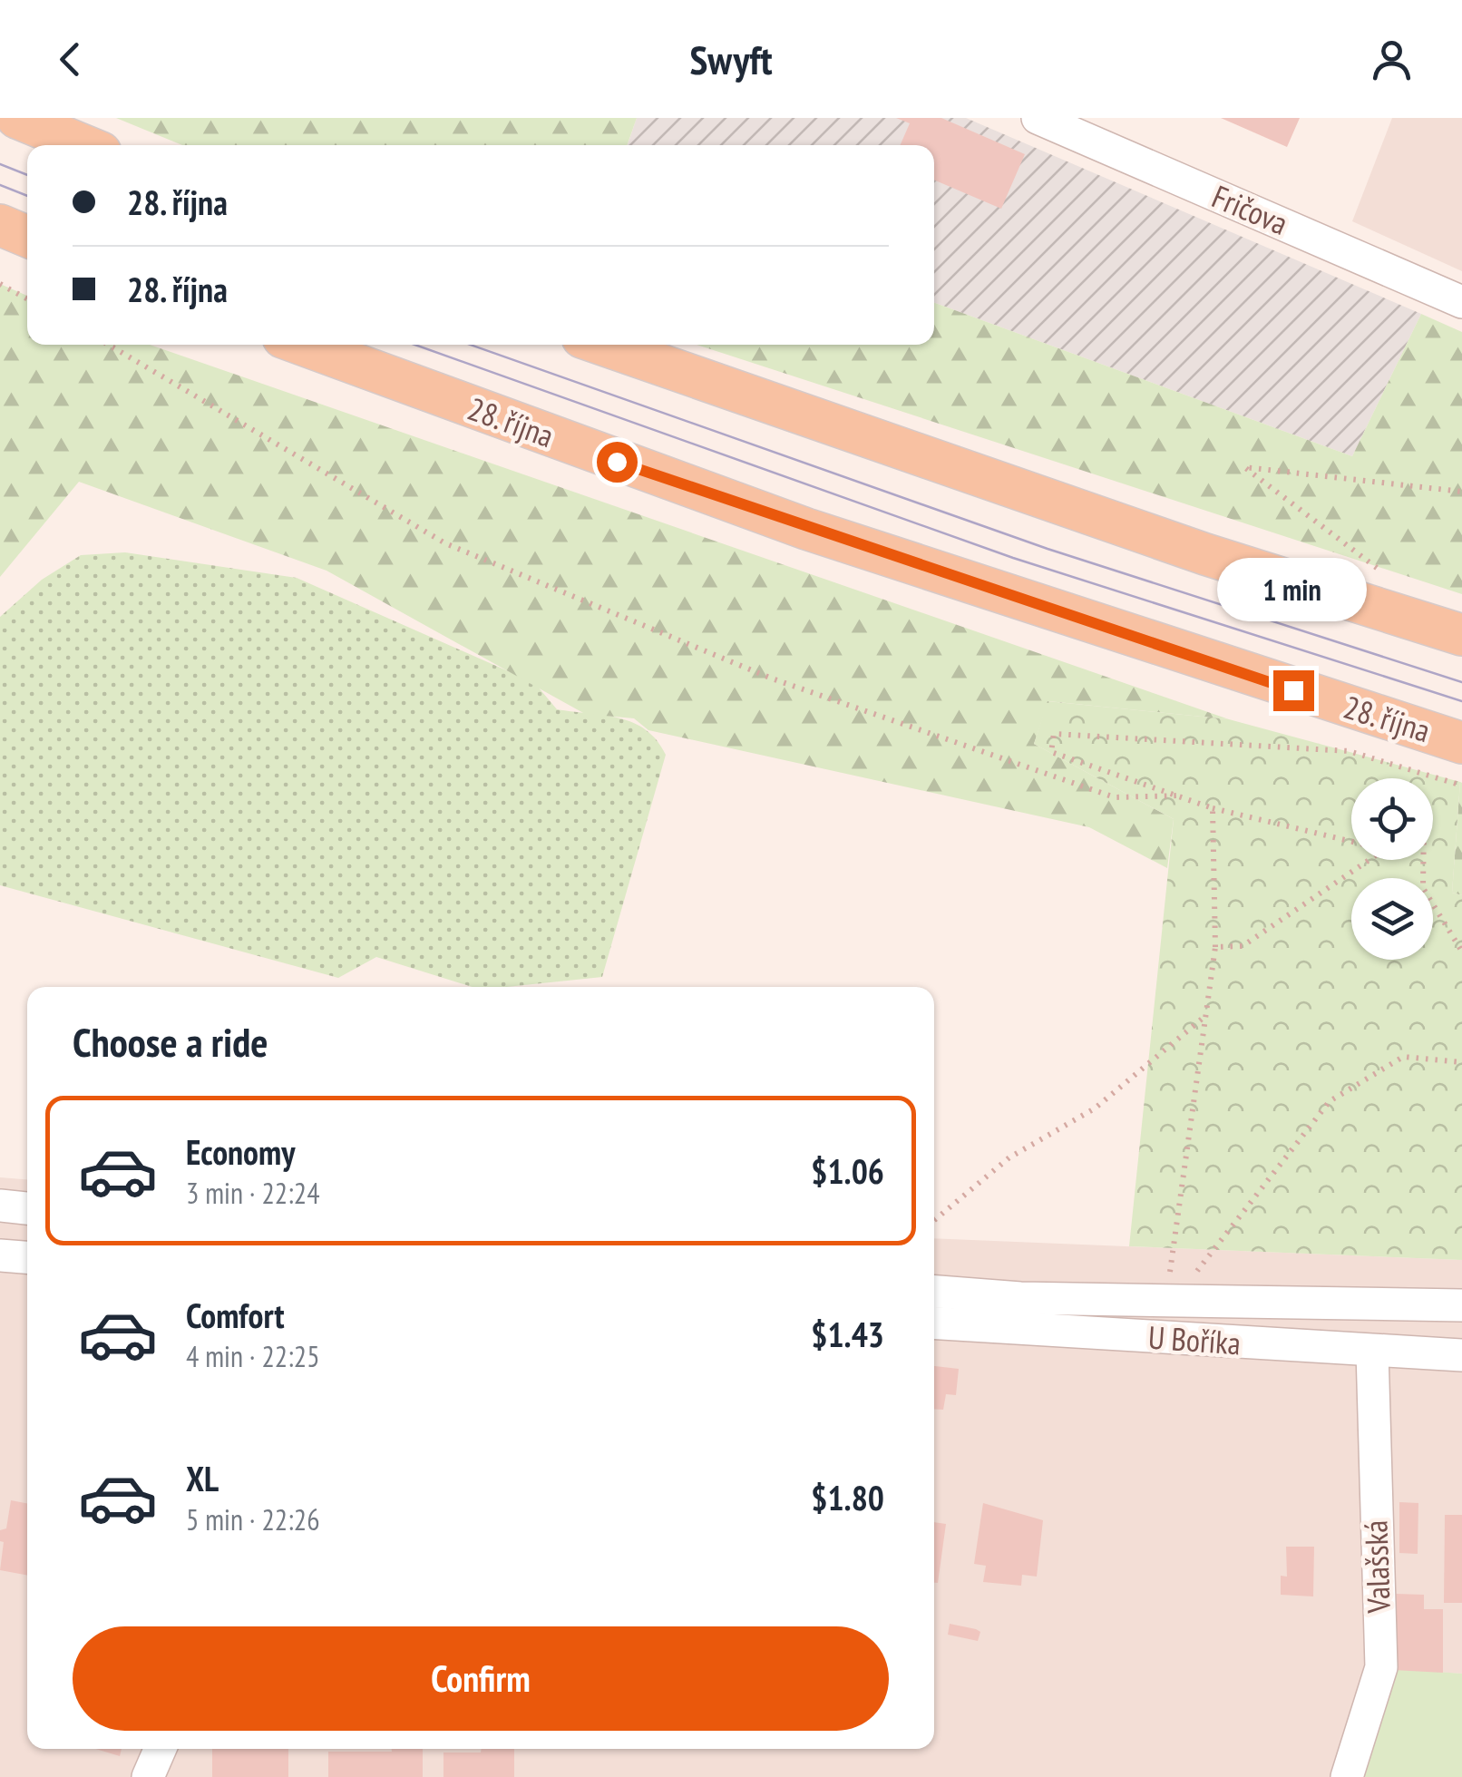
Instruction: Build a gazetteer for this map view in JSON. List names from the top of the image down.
{
  "streets": {
    "main road": ["28. října"],
    "street": ["Fričova", "U Boříka", "Valašská"]
  },
  "crossings": [
    ["U Boříka", "Valašská"]
  ],
  "page": {
    "header": "Swyft",
    "banner": ["28. října", "28. října"],
    "bubble": "1 min",
    "heading": "Choose a ride",
    "list": [
      {
        "name": "Economy",
        "note": "3 min · 22:24",
        "value": "$1.06"
      },
      {
        "name": "Comfort",
        "note": "4 min · 22:25",
        "value": "$1.43"
      },
      {
        "name": "XL",
        "note": "5 min · 22:26",
        "value": "$1.80"
      }
    ],
    "buttons": "Confirm"
  }
}
